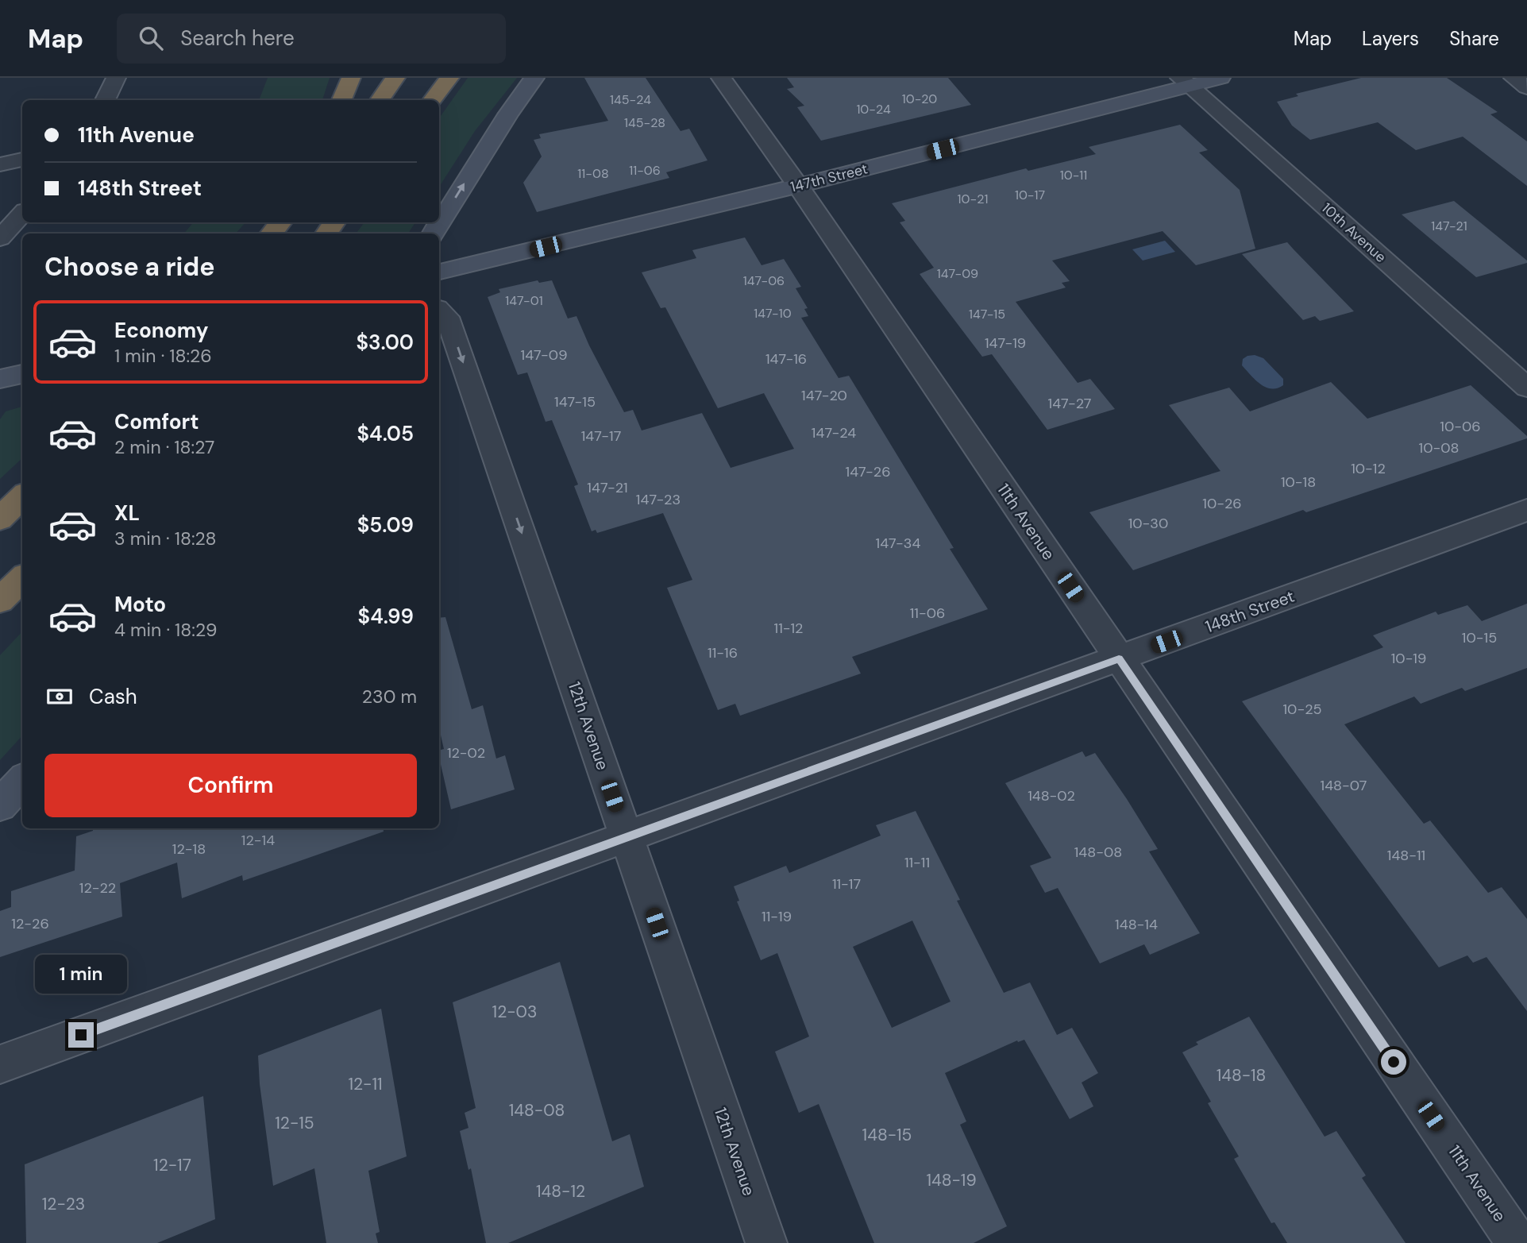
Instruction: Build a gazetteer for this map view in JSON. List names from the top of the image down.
{
  "streets": {
    "street": [
      "147th Street",
      "10th Avenue",
      "11th Avenue",
      "148th Street",
      "12th Avenue"
    ]
  },
  "crossings": [
    ["147th Street", "10th Avenue"],
    ["147th Street", "11th Avenue"],
    ["11th Avenue", "148th Street"],
    ["148th Street", "12th Avenue"]
  ],
  "one_way": ["12th Avenue"],
  "house_numbers": [
    "10-20",
    "145-24",
    "10-24",
    "145-28",
    "11-06",
    "11-08",
    "10-11",
    "10-17",
    "10-21",
    "147-21",
    "147-09",
    "147-06",
    "147-01",
    "147-10",
    "147-15",
    "147-19",
    "147-09",
    "147-16",
    "147-20",
    "147-15",
    "147-27",
    "10-06",
    "147-24",
    "147-17",
    "10-08",
    "10-12",
    "147-26",
    "10-18",
    "147-21",
    "147-23",
    "10-26",
    "10-30",
    "147-34",
    "11-06",
    "11-12",
    "10-15",
    "11-16",
    "10-19",
    "10-25",
    "12-02",
    "148-07",
    "148-02",
    "12-14",
    "12-18",
    "148-08",
    "148-11",
    "11-11",
    "11-17",
    "12-22",
    "11-19",
    "12-26",
    "148-14",
    "12-03",
    "148-18",
    "12-11",
    "148-08",
    "12-15",
    "148-15",
    "12-17",
    "148-19",
    "148-12",
    "12-23"
  ],
  "page": {
    "header": "Map",
    "search": "Search here",
    "nav": ["Map", "Layers", "Share"],
    "banner": ["11th Avenue", "148th Street"],
    "heading": "Choose a ride",
    "list": [
      {
        "name": "Economy",
        "note": "1 min · 18:26",
        "value": "$3.00"
      },
      {
        "name": "Comfort",
        "note": "2 min · 18:27",
        "value": "$4.05"
      },
      {
        "name": "XL",
        "note": "3 min · 18:28",
        "value": "$5.09"
      },
      {
        "name": "Moto",
        "note": "4 min · 18:29",
        "value": "$4.99"
      }
    ],
    "pay": ["Cash", "230 m"],
    "buttons": "Confirm",
    "bubble": "1 min"
  }
}
